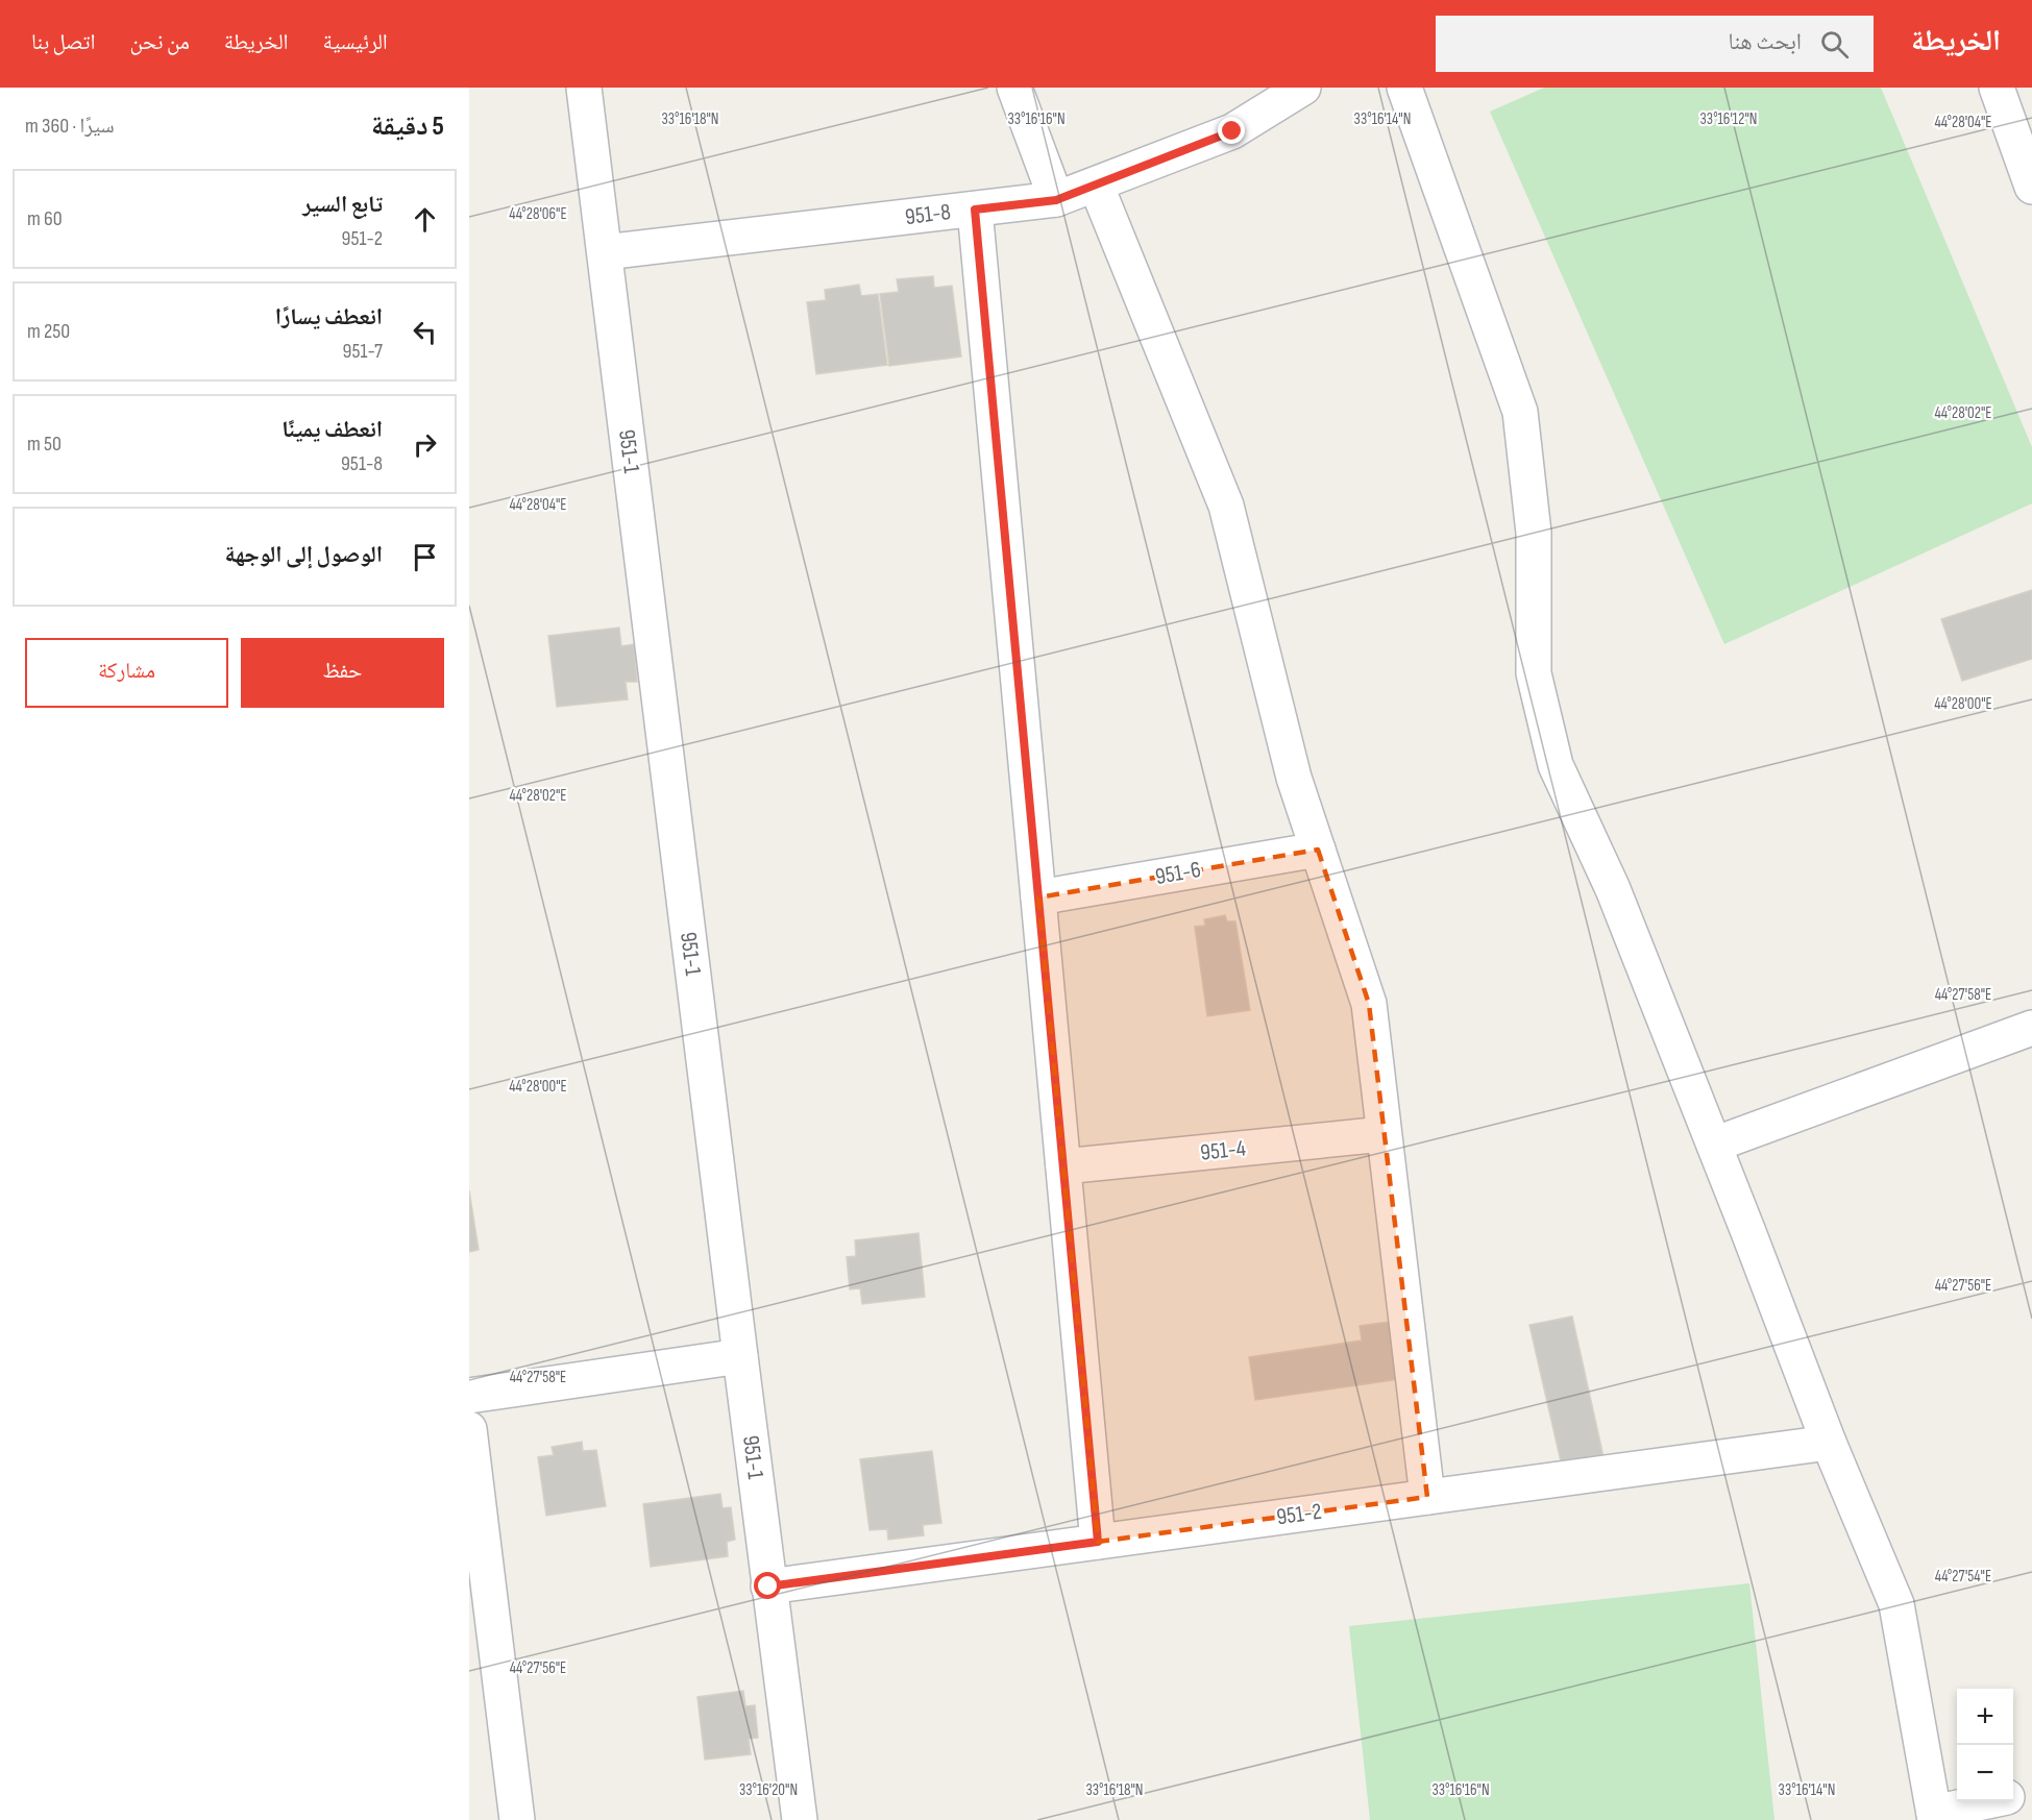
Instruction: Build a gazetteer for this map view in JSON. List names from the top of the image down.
{
  "streets": {
    "street": [
      "951-8",
      "951-1",
      "951-6",
      "951-4",
      "951-2"
    ]
  },
  "crossings": [
    ["951-8", "951-1"],
    ["951-1", "951-2"]
  ],
  "page": {
    "header": "الخريطة",
    "search": "ابحث هنا",
    "nav": [
      "الرئيسية",
      "الخريطة",
      "من نحن",
      "اتصل بنا"
    ],
    "heading": ["5 دقيقة", "سيرًا · 360 m"],
    "list": [
      ["تابع السير", "951-2", "60 m"],
      ["انعطف يسارًا", "951-7", "250 m"],
      ["انعطف يمينًا", "951-8", "50 m"],
      "الوصول إلى الوجهة"
    ],
    "buttons": ["حفظ", "مشاركة"],
    "map_buttons": ["+", "−"]
  },
  "coordinates": [
    "33°16'18\"N",
    "33°16'16\"N",
    "33°16'14\"N",
    "33°16'12\"N",
    "44°28'04\"E",
    "44°28'06\"E",
    "44°28'02\"E",
    "44°28'00\"E",
    "44°27'58\"E",
    "44°27'56\"E",
    "44°27'54\"E",
    "33°16'20\"N"
  ]
}
